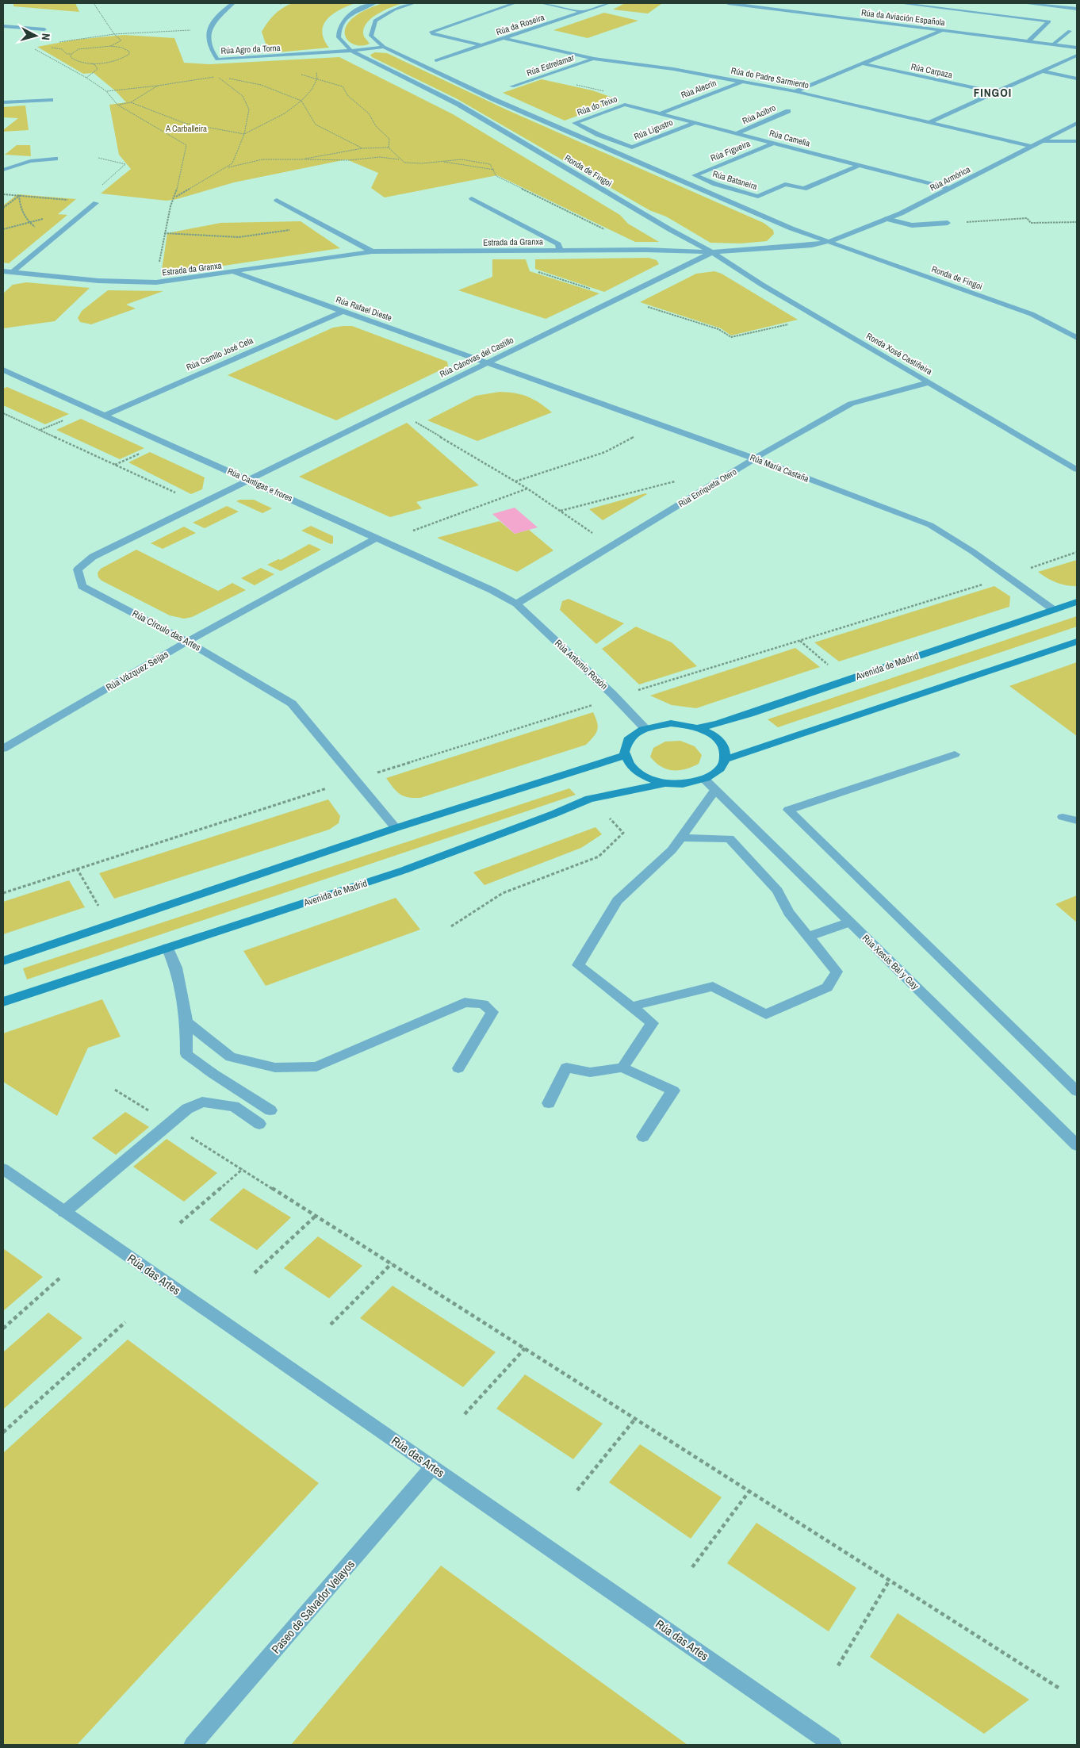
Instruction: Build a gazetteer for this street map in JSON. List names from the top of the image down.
{
  "streets": {
    "street": [
      "Rúa da Aviación Española",
      "Rúa da Roseira",
      "Rúa Agro da Torna",
      "Rúa Estrelamar",
      "Rúa Carpaza",
      "Rúa do Padre Sarmiento",
      "Rúa Alecrín",
      "Rúa do Teixo",
      "Rúa Acibro",
      "Rúa Ligustro",
      "Rúa Camelia",
      "Rúa Figueira",
      "Ronda de Fingoi",
      "Rúa Armórica",
      "Rúa Bataneira",
      "Estrada da Granxa",
      "Rúa Rafael Dieste",
      "Rúa Camilo José Cela",
      "Ronda Xosé Castiñeira",
      "Rúa Cánovas del Castillo",
      "Rúa María Castaña",
      "Rúa Cantigas e frores",
      "Rúa Enriqueta Otero",
      "Rúa Círculo das Artes",
      "Rúa Antonio Rosón",
      "Avenida de Madrid",
      "Rúa Vázquez Seijas",
      "Rúa Xesús Bal y Gay",
      "Rúa das Artes",
      "Paseo de Salvador Velayos"
    ]
  },
  "crossings": [
    ["Rúa da Roseira", "Rúa do Padre Sarmiento"],
    ["Rúa Agro da Torna", "Ronda de Fingoi"],
    ["Rúa Estrelamar", "Rúa do Padre Sarmiento"],
    ["Rúa do Padre Sarmiento", "Rúa Alecrín"],
    ["Rúa do Padre Sarmiento", "Rúa Armórica"],
    ["Rúa Alecrín", "Rúa Camelia"],
    ["Rúa do Teixo", "Rúa Ligustro"],
    ["Rúa do Teixo", "Rúa Camelia"],
    ["Rúa Acibro", "Rúa Camelia"],
    ["Rúa Ligustro", "Rúa Camelia"],
    ["Rúa Camelia", "Rúa Figueira"],
    ["Rúa Camelia", "Rúa Armórica"],
    ["Rúa Camelia", "Rúa Bataneira"],
    ["Rúa Figueira", "Rúa Bataneira"],
    ["Ronda de Fingoi", "Rúa Armórica"],
    ["Ronda de Fingoi", "Estrada da Granxa"],
    ["Ronda de Fingoi", "Ronda Xosé Castiñeira"],
    ["Ronda de Fingoi", "Rúa Cánovas del Castillo"],
    ["Estrada da Granxa", "Rúa Rafael Dieste"],
    ["Estrada da Granxa", "Ronda Xosé Castiñeira"],
    ["Estrada da Granxa", "Rúa Cánovas del Castillo"],
    ["Rúa Rafael Dieste", "Rúa Camilo José Cela"],
    ["Rúa Rafael Dieste", "Rúa Cánovas del Castillo"],
    ["Rúa Rafael Dieste", "Rúa María Castaña"],
    ["Rúa Camilo José Cela", "Rúa Cantigas e frores"],
    ["Ronda Xosé Castiñeira", "Rúa Cánovas del Castillo"],
    ["Ronda Xosé Castiñeira", "Rúa Enriqueta Otero"],
    ["Rúa Cánovas del Castillo", "Rúa María Castaña"],
    ["Rúa Cánovas del Castillo", "Rúa Cantigas e frores"],
    ["Rúa Cánovas del Castillo", "Rúa Círculo das Artes"],
    ["Rúa María Castaña", "Rúa Enriqueta Otero"],
    ["Rúa María Castaña", "Avenida de Madrid"],
    ["Rúa Cantigas e frores", "Rúa Enriqueta Otero"],
    ["Rúa Cantigas e frores", "Rúa Círculo das Artes"],
    ["Rúa Cantigas e frores", "Rúa Antonio Rosón"],
    ["Rúa Cantigas e frores", "Rúa Vázquez Seijas"],
    ["Rúa Enriqueta Otero", "Rúa Antonio Rosón"],
    ["Rúa Círculo das Artes", "Rúa Vázquez Seijas"],
    ["Rúa Antonio Rosón", "Avenida de Madrid"],
    ["Rúa Antonio Rosón", "Rúa Xesús Bal y Gay"],
    ["Avenida de Madrid", "Rúa Xesús Bal y Gay"],
    ["Rúa das Artes", "Paseo de Salvador Velayos"]
  ],
  "districts": ["FINGOI"],
  "parks": ["A Carballeira"],
  "north": "right"
}
